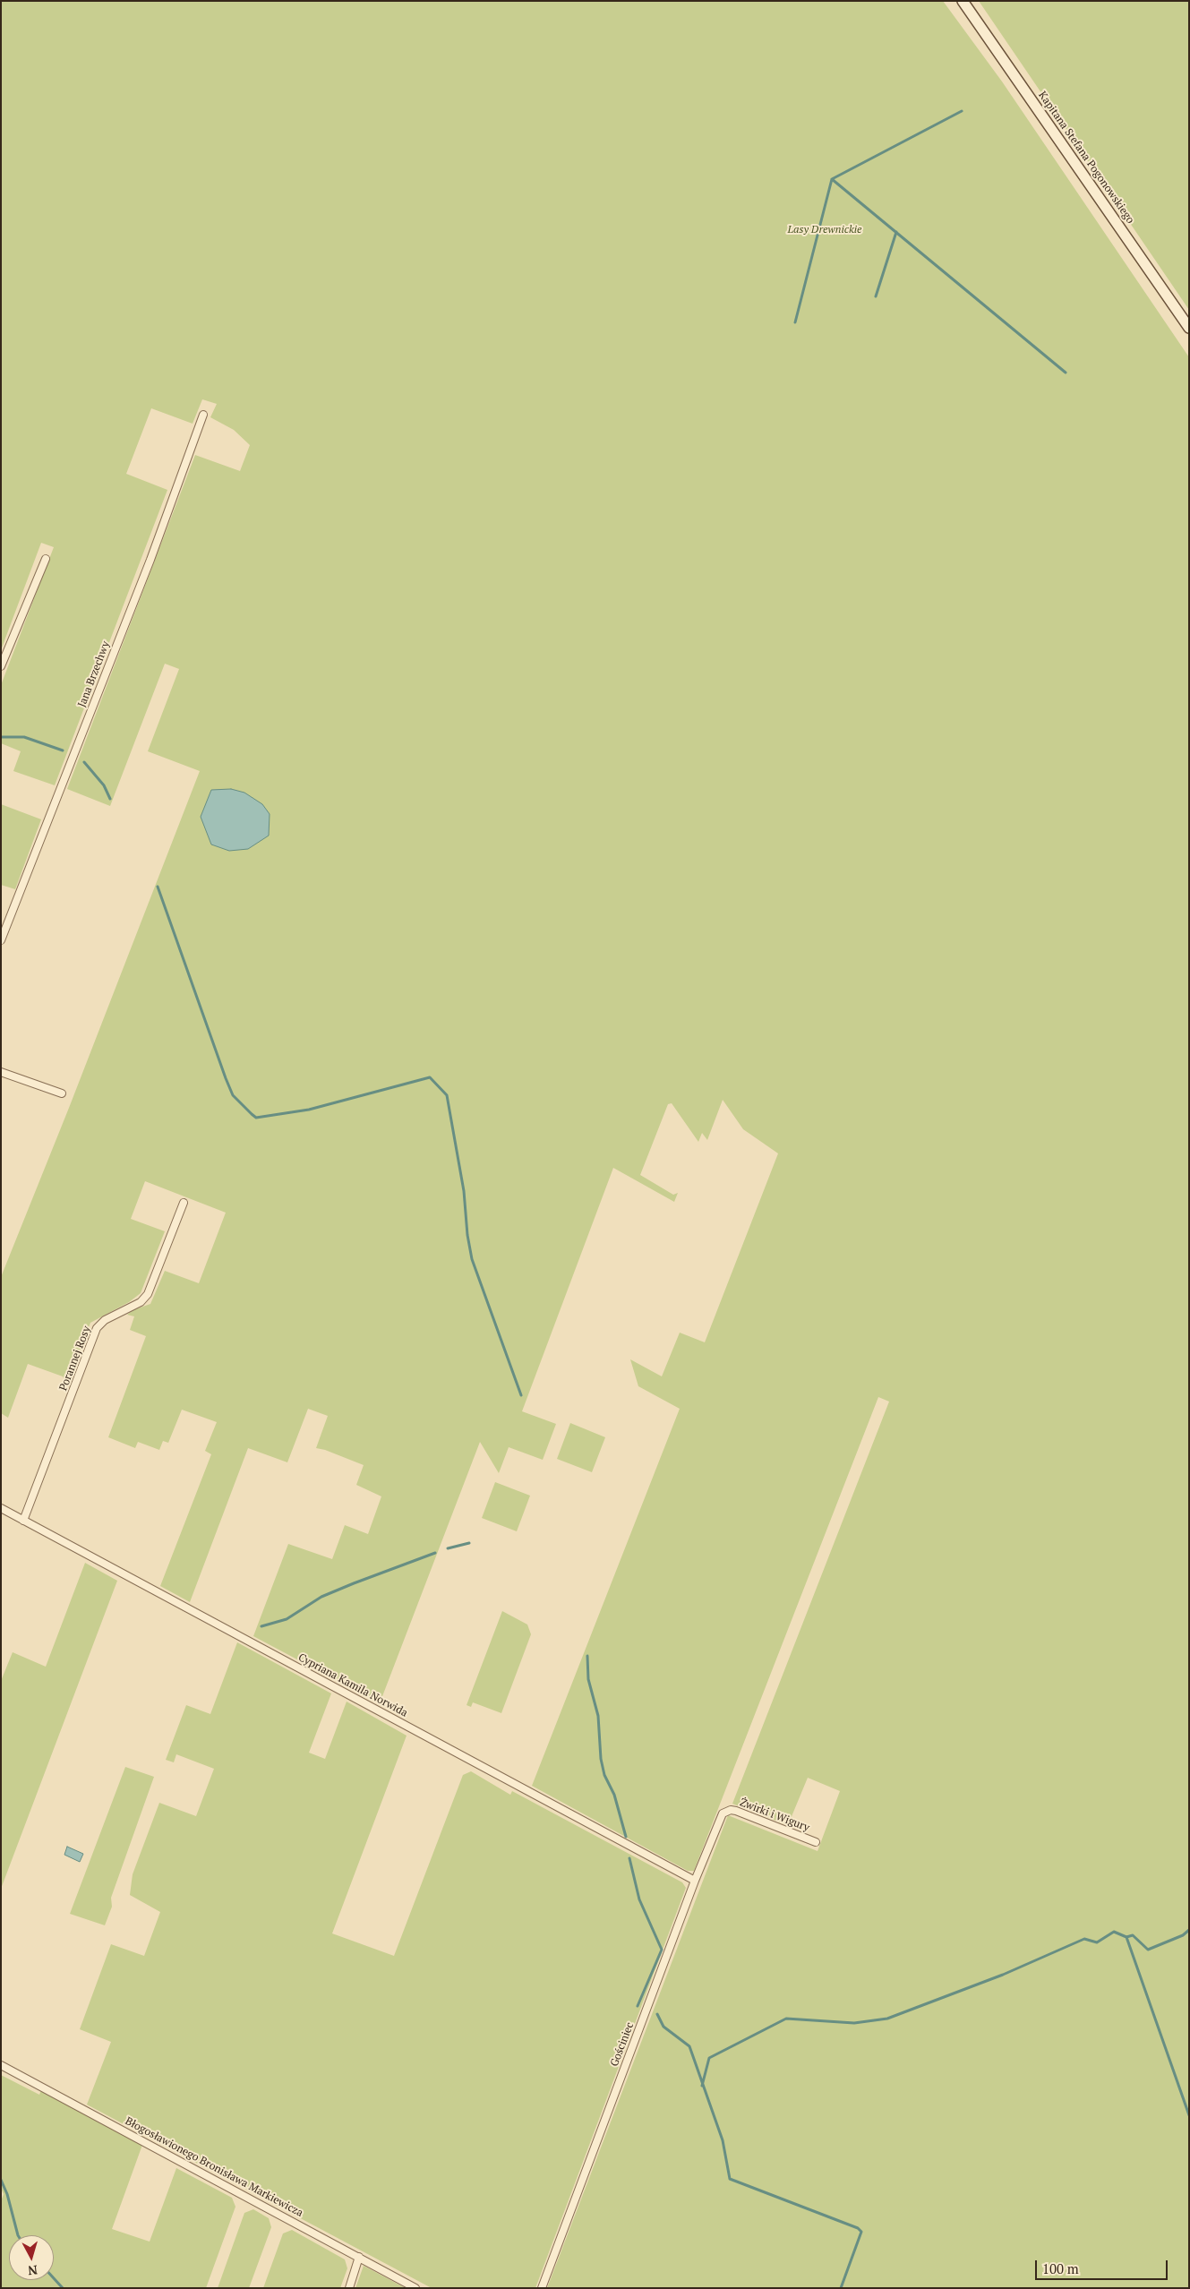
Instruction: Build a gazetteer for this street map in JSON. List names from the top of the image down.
{
  "streets": {
    "main road": ["Kapitana Stefana Pogonowskiego"],
    "street": [
      "Jana Brzechwy",
      "Porannej Rosy",
      "Cypriana Kamila Norwida",
      "Żwirki i Wigury",
      "Gościniec",
      "Błogosławionego Bronisława Markiewicza"
    ]
  },
  "crossings": [
    ["Porannej Rosy", "Cypriana Kamila Norwida"],
    ["Cypriana Kamila Norwida", "Gościniec"],
    ["Żwirki i Wigury", "Gościniec"]
  ],
  "parks": ["Lasy Drewnickie"],
  "scale_bar": "100 m",
  "north": "bottom"
}
